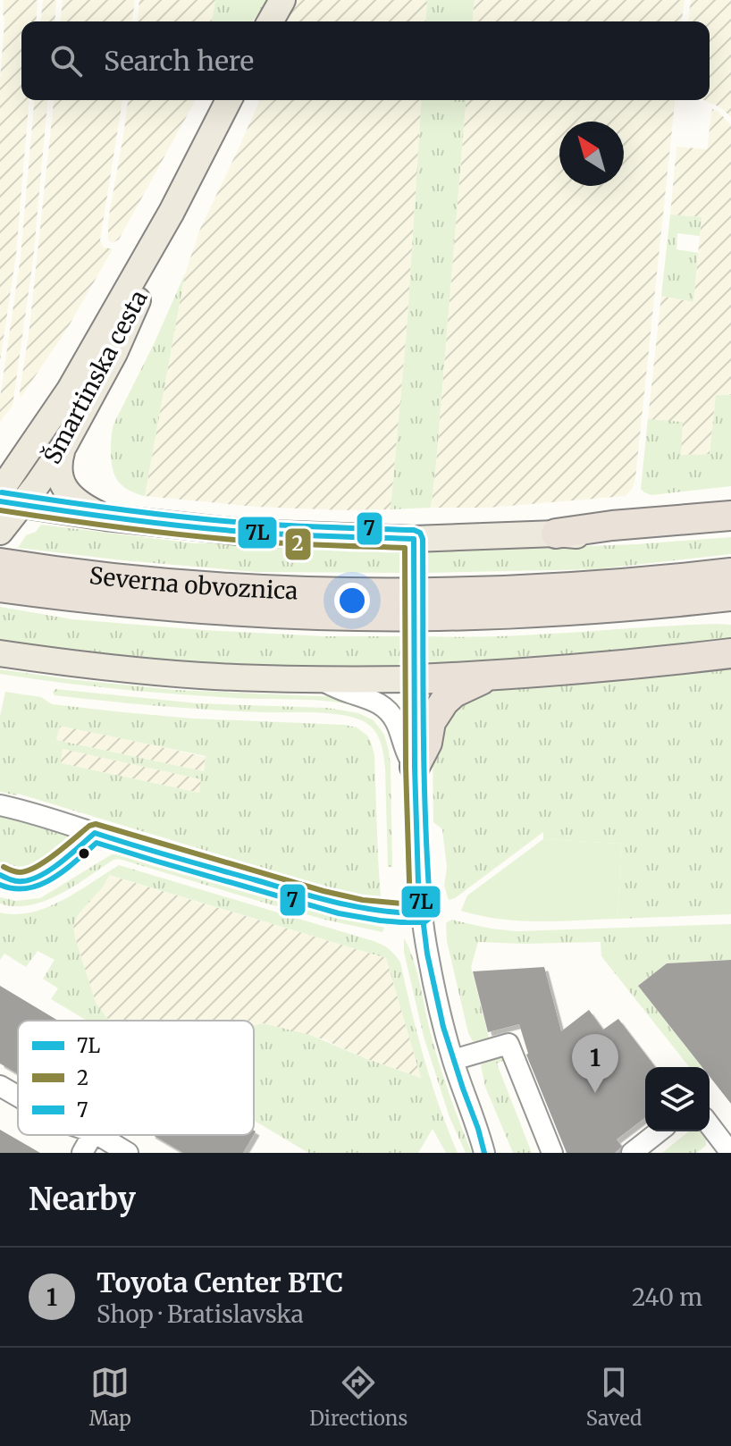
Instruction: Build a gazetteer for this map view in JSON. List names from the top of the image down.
{
  "streets": {
    "highway": ["Severna obvoznica"],
    "main road": ["Šmartinska cesta"]
  },
  "lines": ["transit line 7", "transit line 7L", "transit line 2"],
  "legend": ["7L", "2", "7"],
  "north": "top left",
  "page": {
    "search": "Search here",
    "pins": "1",
    "heading": "Nearby",
    "list": [
      {
        "mark": "1",
        "name": "Toyota Center BTC",
        "note": "Shop · Bratislavska",
        "value": "240 m"
      }
    ],
    "nav": ["Map", "Directions", "Saved"]
  }
}
